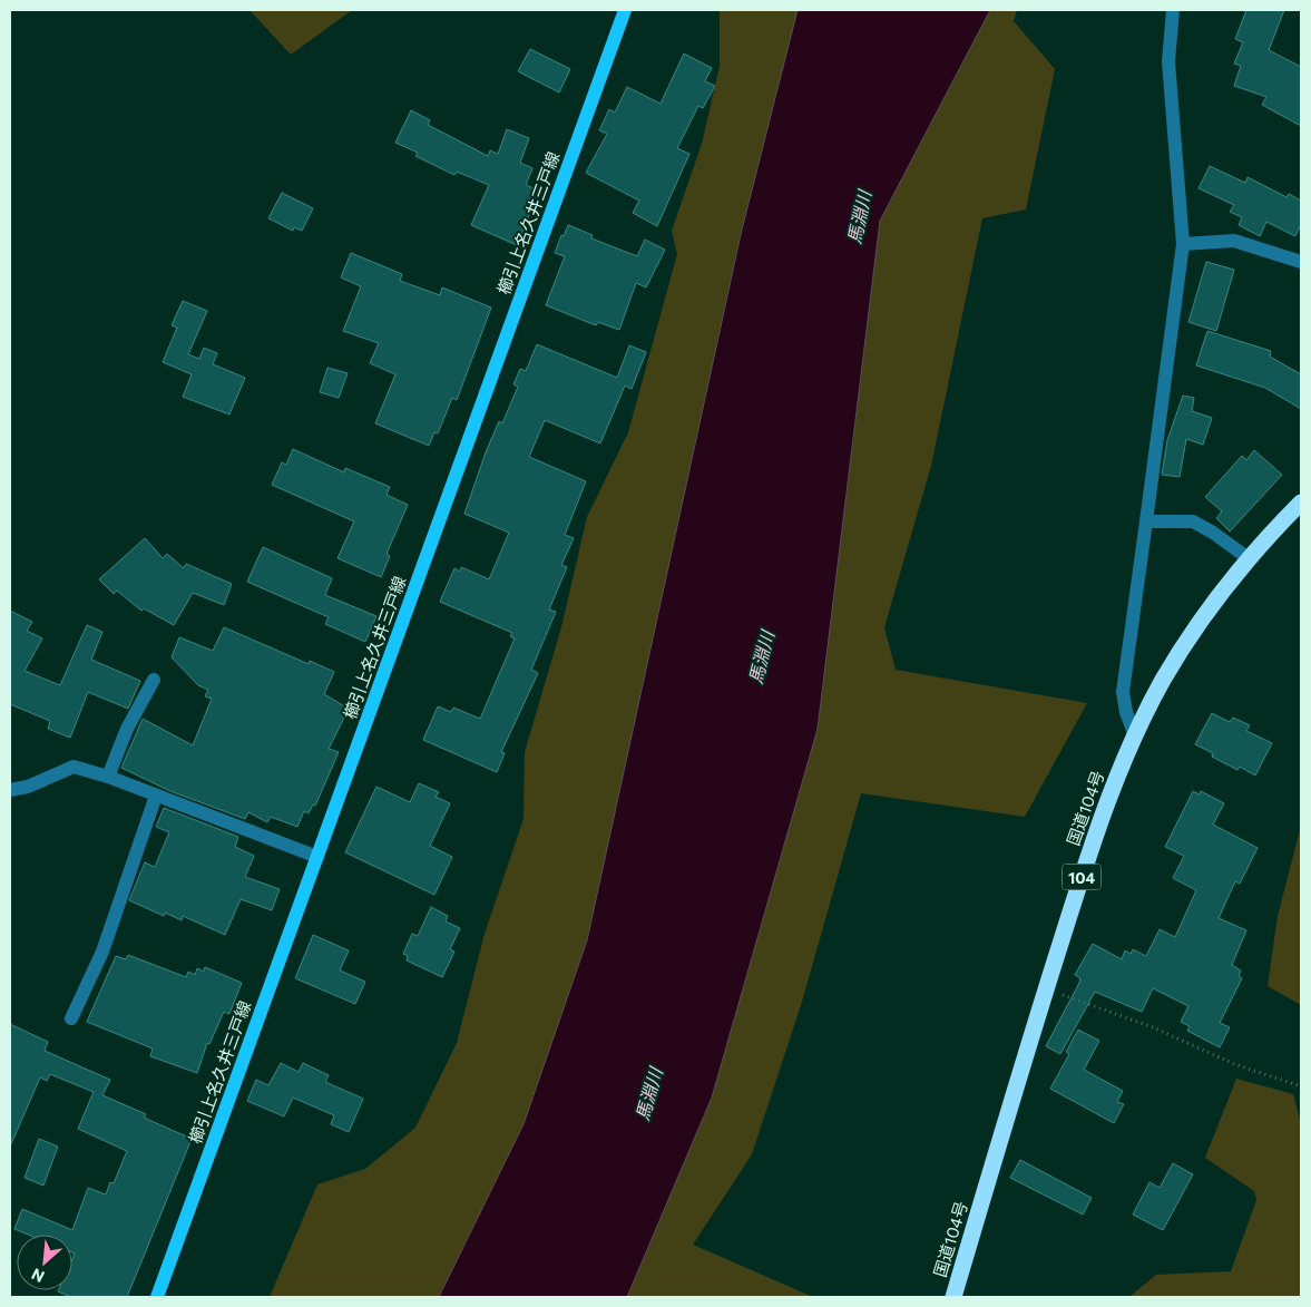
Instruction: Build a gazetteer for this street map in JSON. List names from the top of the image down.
{
  "streets": {
    "highway": ["国道104号", "104"],
    "main road": ["櫛引上名久井三戸線"]
  },
  "water": ["馬淵川"],
  "north": "bottom left"
}
